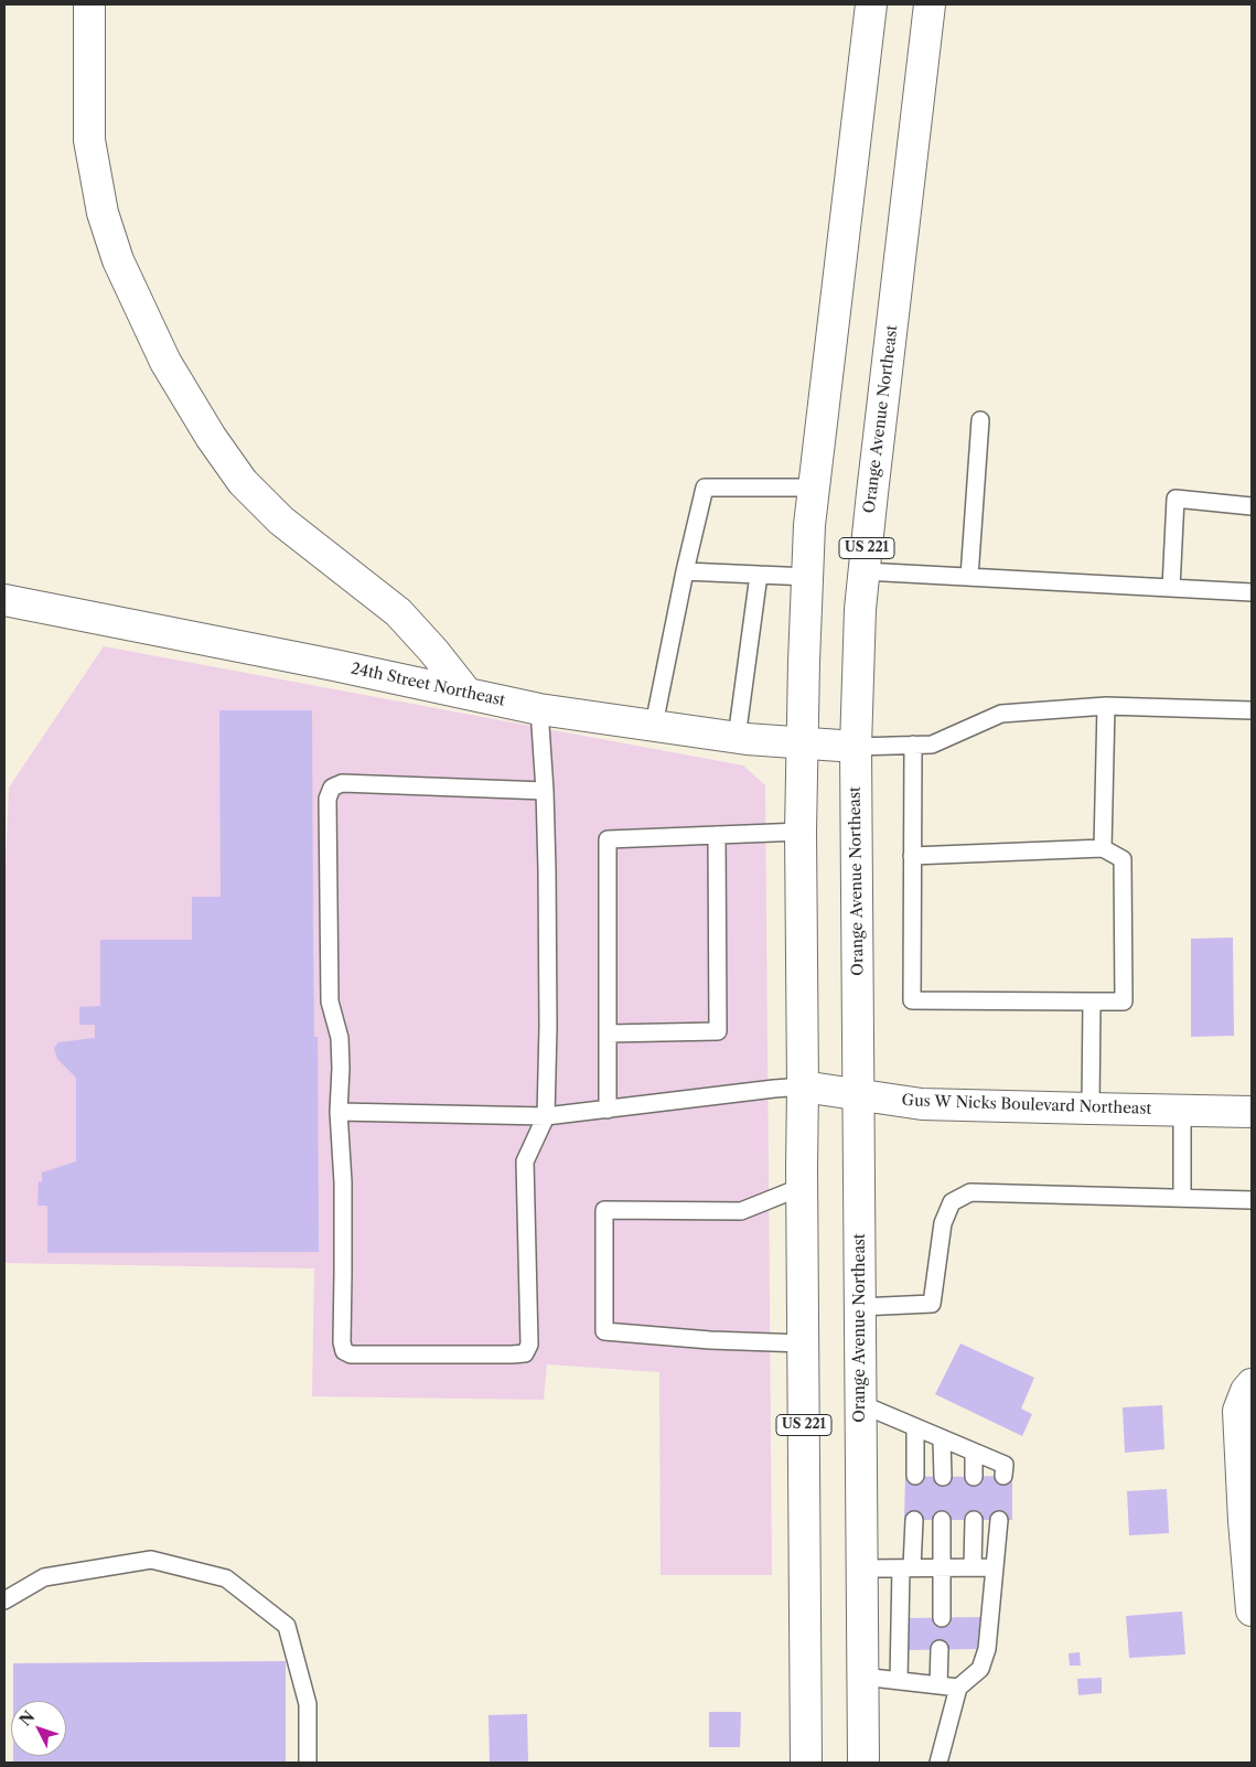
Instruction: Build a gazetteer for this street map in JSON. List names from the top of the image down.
{
  "streets": {
    "main road": [
      "Orange Avenue Northeast",
      "US 221",
      "24th Street Northeast",
      "Gus W Nicks Boulevard Northeast"
    ]
  },
  "crossings": [
    ["Orange Avenue Northeast", "24th Street Northeast"],
    ["Orange Avenue Northeast", "Gus W Nicks Boulevard Northeast"],
    ["US 221", "24th Street Northeast"],
    ["US 221", "Gus W Nicks Boulevard Northeast"]
  ],
  "north": "top left"
}
